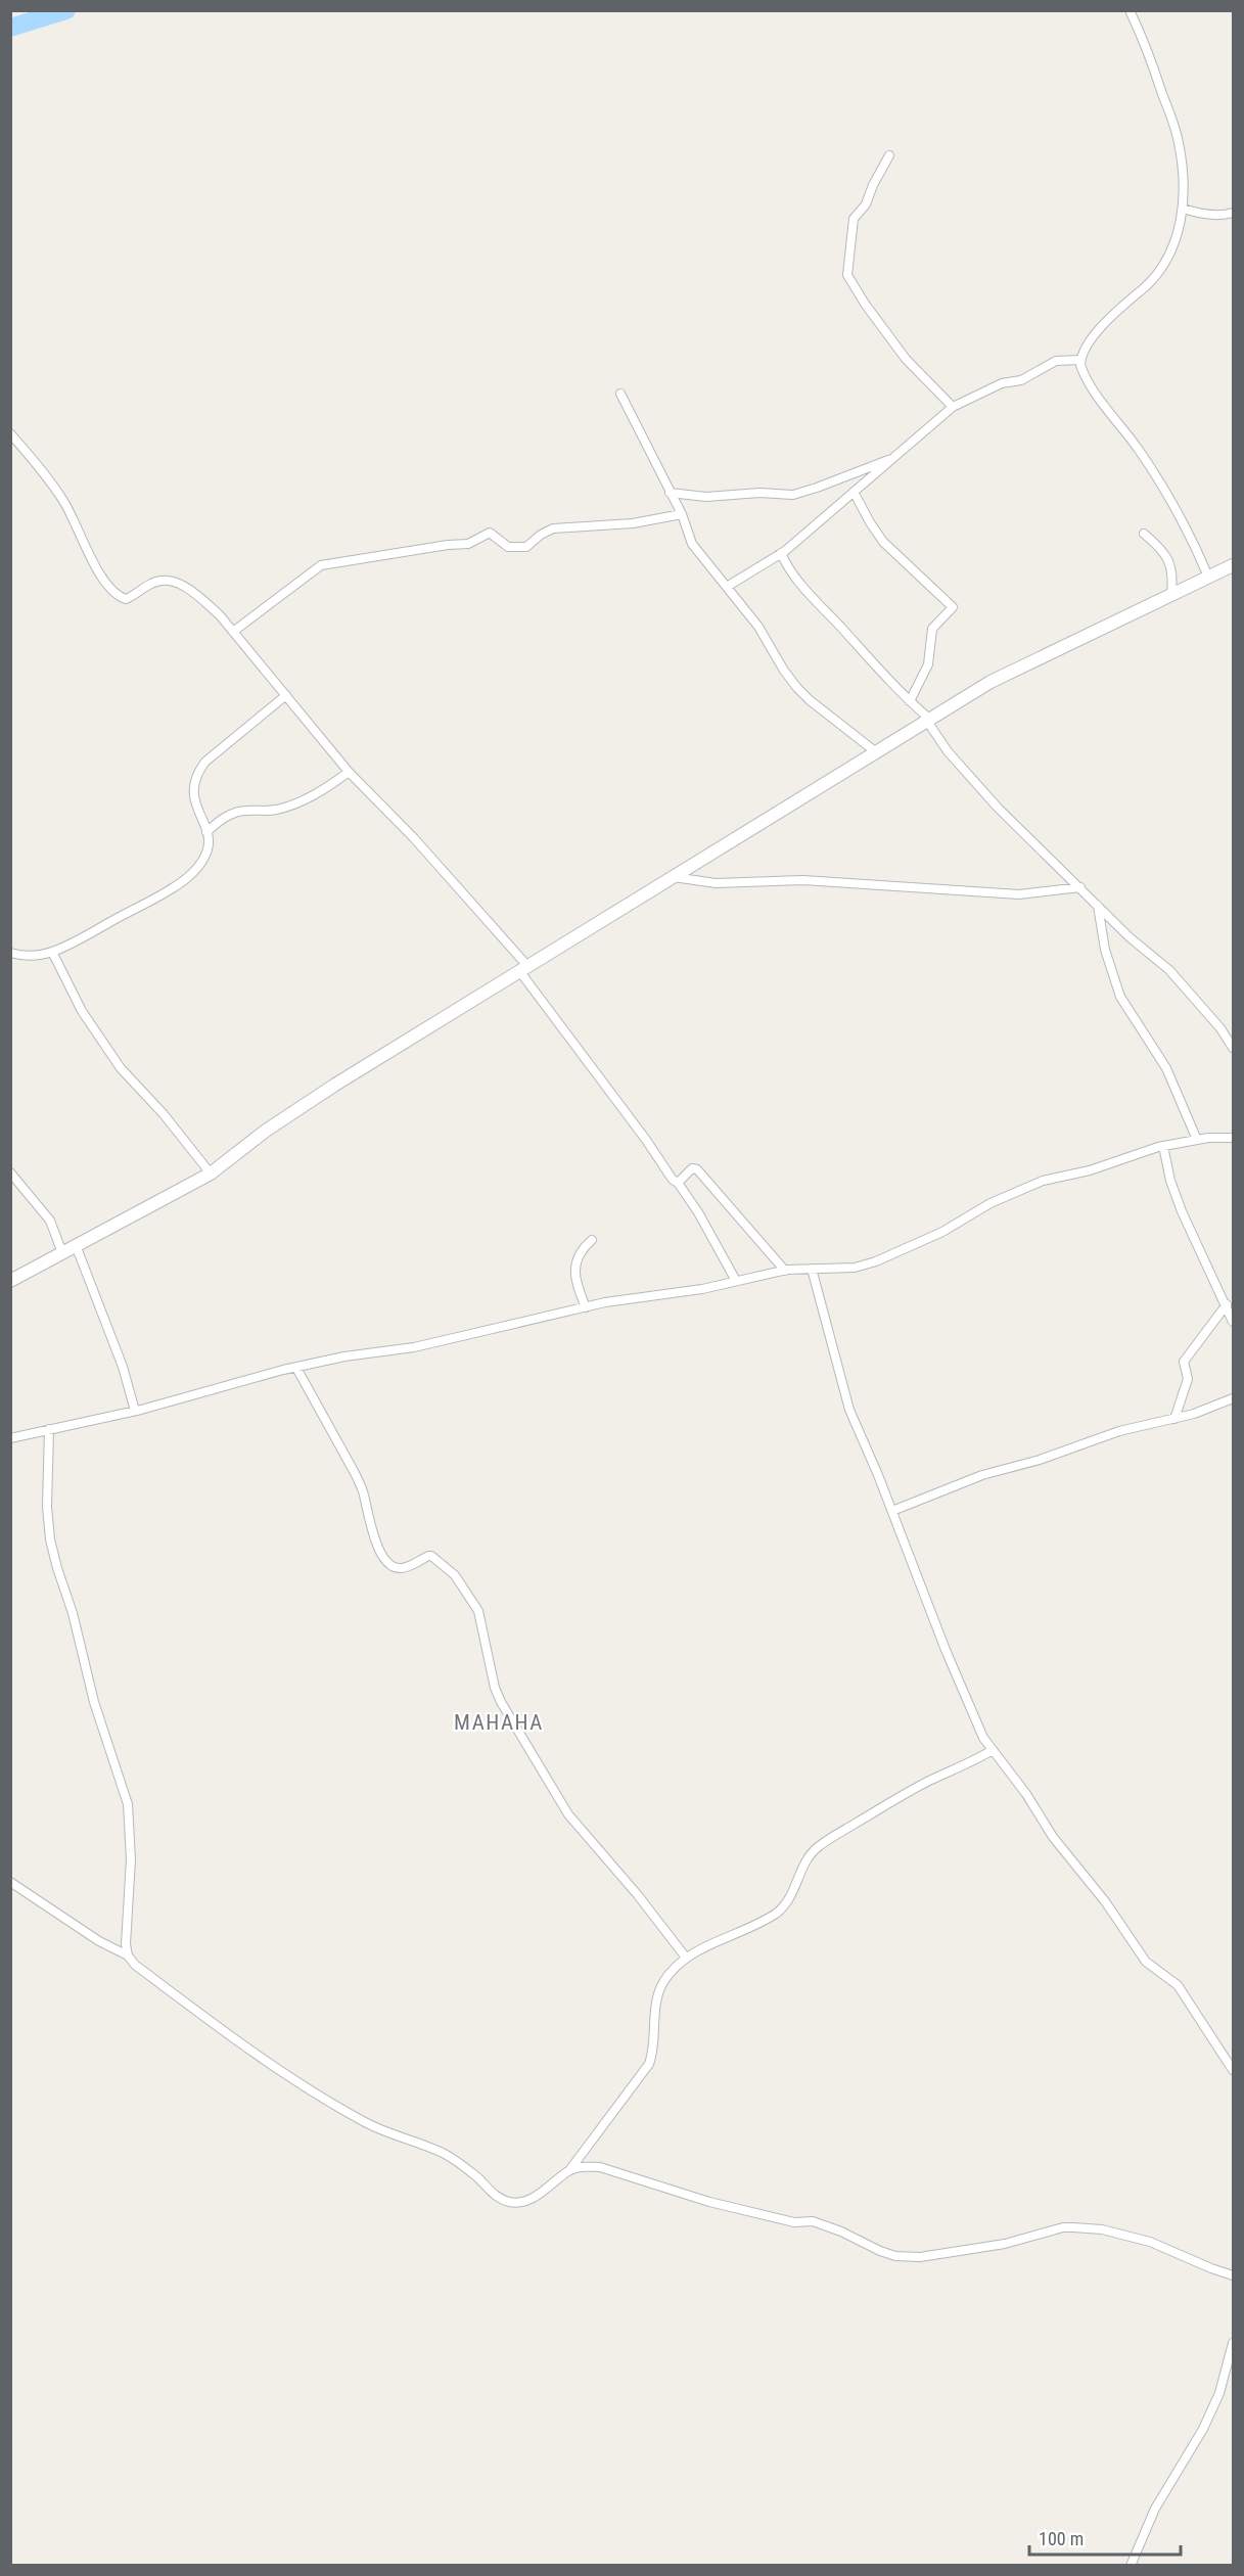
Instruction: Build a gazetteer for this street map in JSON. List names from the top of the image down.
{
  "districts": ["MAHAHA"],
  "scale_bar": "100 m"
}
